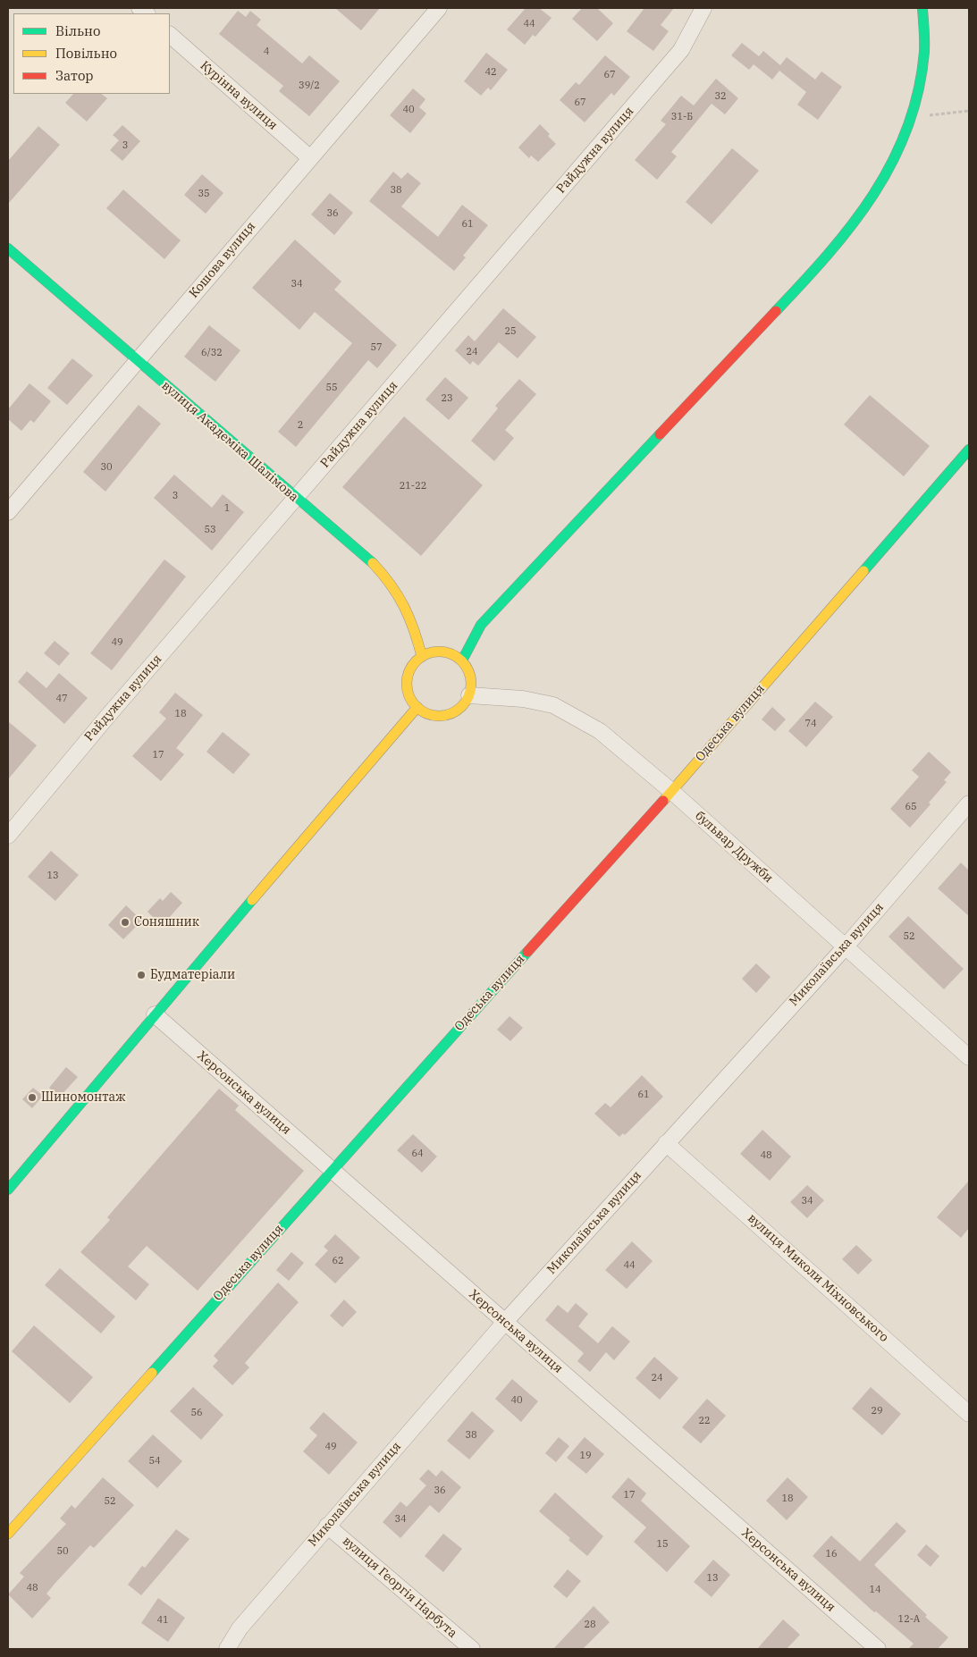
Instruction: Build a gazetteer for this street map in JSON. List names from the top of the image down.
{
  "streets": {
    "street": [
      "Курінна вулиця",
      "Райдужна вулиця",
      "Кошова вулиця",
      "вулиця Академіка Шалімова",
      "Одеська вулиця",
      "бульвар Дружби",
      "Миколаївська вулиця",
      "Херсонська вулиця",
      "вулиця Миколи Міхновського",
      "вулиця Георгія Нарбута"
    ]
  },
  "crossings": [
    ["Курінна вулиця", "Кошова вулиця"],
    ["Райдужна вулиця", "вулиця Академіка Шалімова"],
    ["Кошова вулиця", "вулиця Академіка Шалімова"],
    ["вулиця Академіка Шалімова", "бульвар Дружби"],
    ["Одеська вулиця", "бульвар Дружби"],
    ["Одеська вулиця", "Херсонська вулиця"],
    ["бульвар Дружби", "Миколаївська вулиця"],
    ["Миколаївська вулиця", "Херсонська вулиця"],
    ["Миколаївська вулиця", "вулиця Миколи Міхновського"],
    ["Миколаївська вулиця", "вулиця Георгія Нарбута"]
  ],
  "places": ["Соняшник", "Будматеріали", "Шиномонтаж"],
  "house_numbers": [
    "44",
    "4",
    "42",
    "67",
    "39/2",
    "32",
    "67",
    "40",
    "31-Б",
    "3",
    "38",
    "35",
    "36",
    "61",
    "34",
    "25",
    "57",
    "24",
    "6/32",
    "55",
    "23",
    "2",
    "30",
    "21-22",
    "3",
    "1",
    "53",
    "49",
    "47",
    "18",
    "74",
    "17",
    "65",
    "13",
    "52",
    "61",
    "64",
    "48",
    "34",
    "62",
    "44",
    "24",
    "40",
    "29",
    "56",
    "22",
    "38",
    "49",
    "19",
    "54",
    "36",
    "17",
    "18",
    "52",
    "34",
    "15",
    "50",
    "16",
    "13",
    "48",
    "14",
    "12-А",
    "41",
    "28"
  ],
  "legend": ["Вільно", "Повільно", "Затор"]
}
